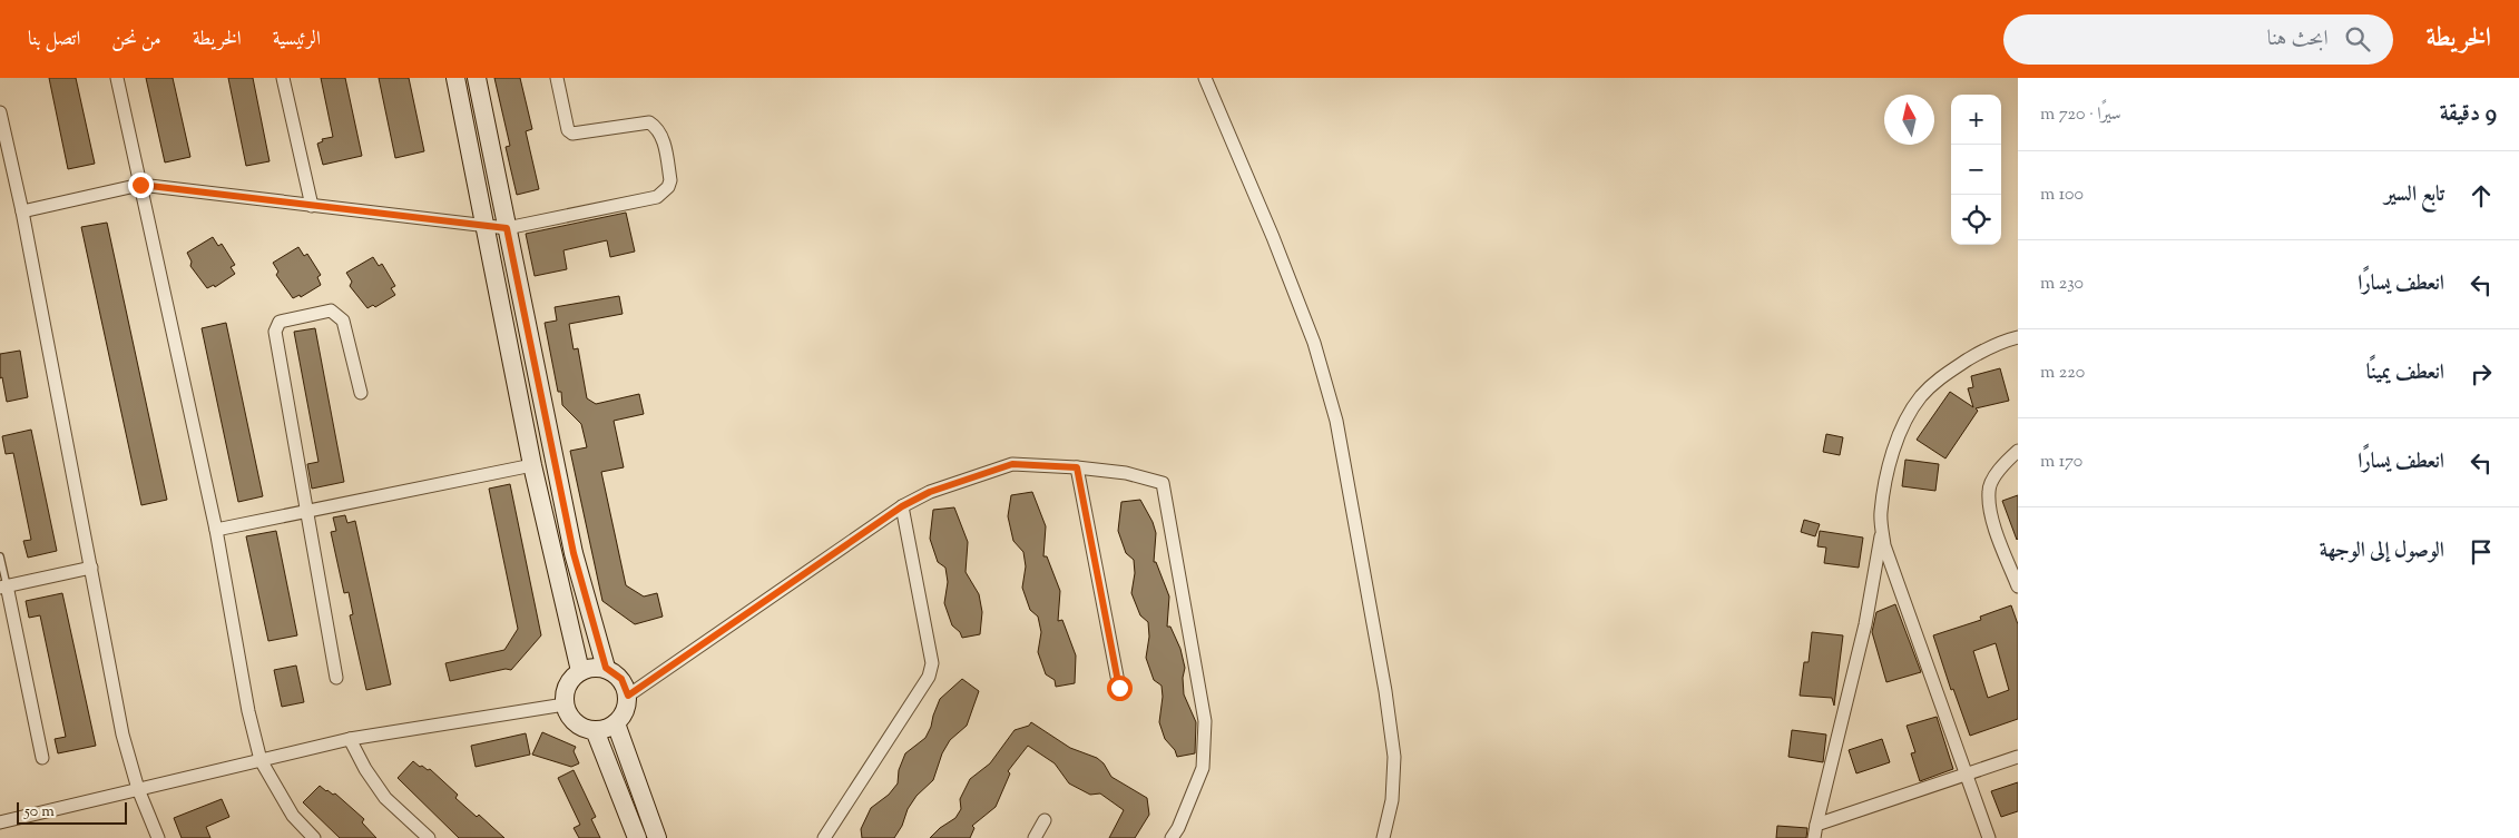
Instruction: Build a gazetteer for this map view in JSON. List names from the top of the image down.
{
  "scale_bar": "50 m",
  "north": "top",
  "page": {
    "header": "الخريطة",
    "search": "ابحث هنا",
    "nav": [
      "الرئيسية",
      "الخريطة",
      "من نحن",
      "اتصل بنا"
    ],
    "heading": ["9 دقيقة", "سيرًا · 720 m"],
    "map_buttons": ["+", "−"],
    "list": [
      ["تابع السير", "100 m"],
      ["انعطف يسارًا", "230 m"],
      ["انعطف يمينًا", "220 m"],
      ["انعطف يسارًا", "170 m"],
      "الوصول إلى الوجهة"
    ],
    "scale": "50 m"
  }
}
